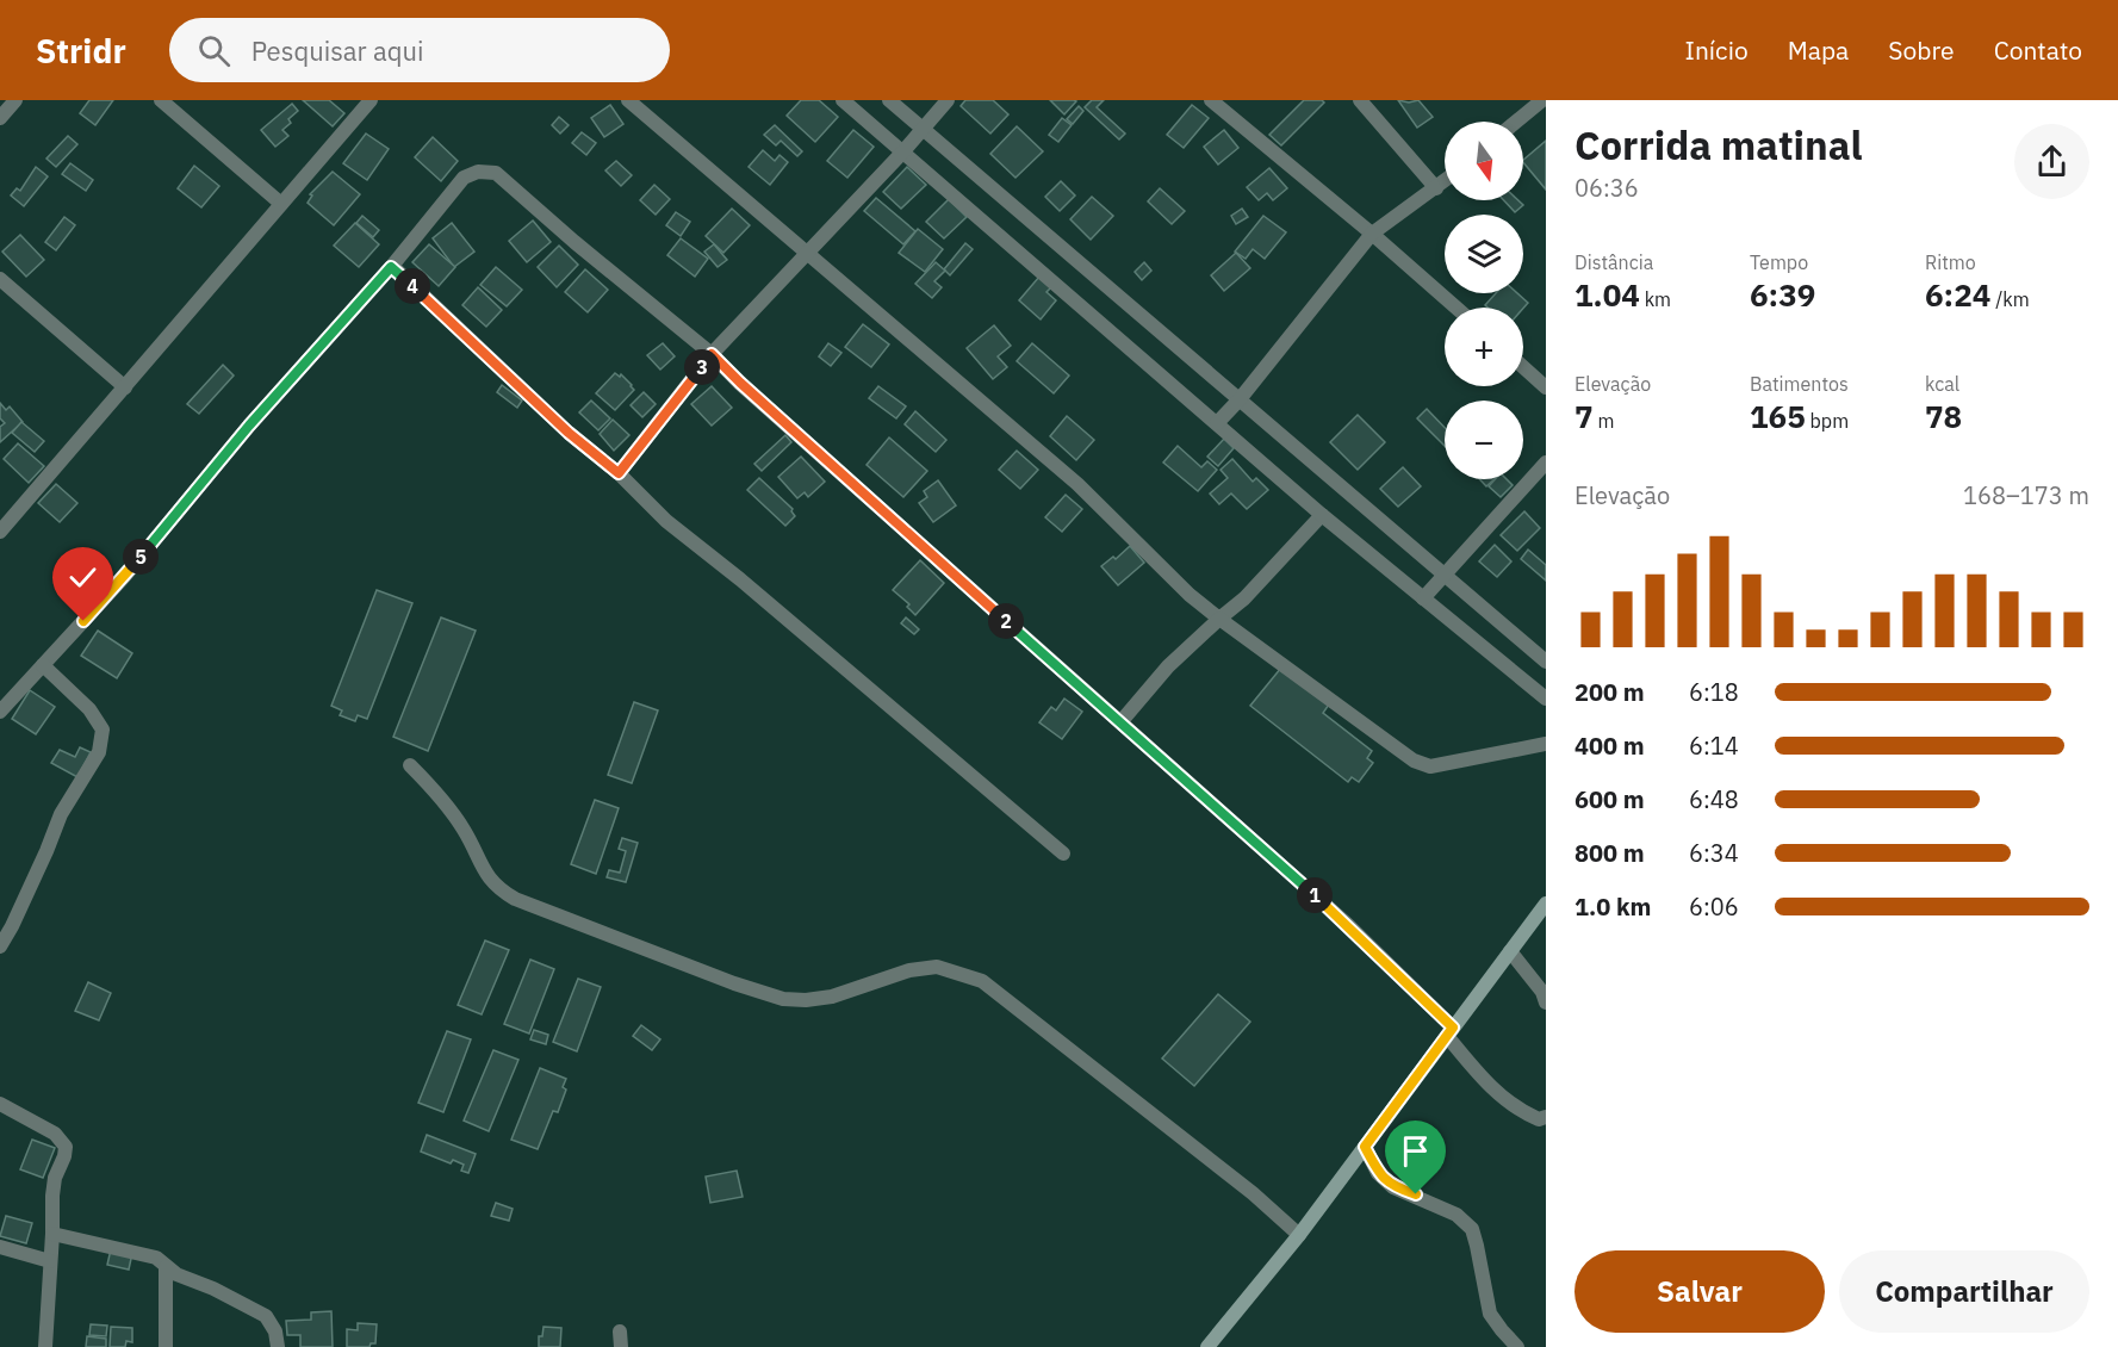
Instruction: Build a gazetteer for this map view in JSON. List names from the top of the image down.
{
  "north": "bottom",
  "page": {
    "header": "Stridr",
    "search": "Pesquisar aqui",
    "nav": [
      "Início",
      "Mapa",
      "Sobre",
      "Contato"
    ],
    "heading": ["Corrida matinal", "06:36"],
    "map_buttons": ["+", "−"],
    "stats": [
      ["Distância", "1.04 km"],
      ["Tempo", "6:39"],
      ["Ritmo", "6:24 /km"],
      ["Elevação", "7 m"],
      ["Batimentos", "165 bpm"],
      ["kcal", "78"]
    ],
    "pins": [
      "4",
      "3",
      "5",
      "2",
      "1"
    ],
    "chart": ["Elevação", "168–173 m"],
    "list": [
      {
        "name": "200 m",
        "note": "6:18"
      },
      {
        "name": "400 m",
        "note": "6:14"
      },
      {
        "name": "600 m",
        "note": "6:48"
      },
      {
        "name": "800 m",
        "note": "6:34"
      },
      {
        "name": "1.0 km",
        "note": "6:06"
      }
    ],
    "buttons": ["Salvar", "Compartilhar"]
  }
}
